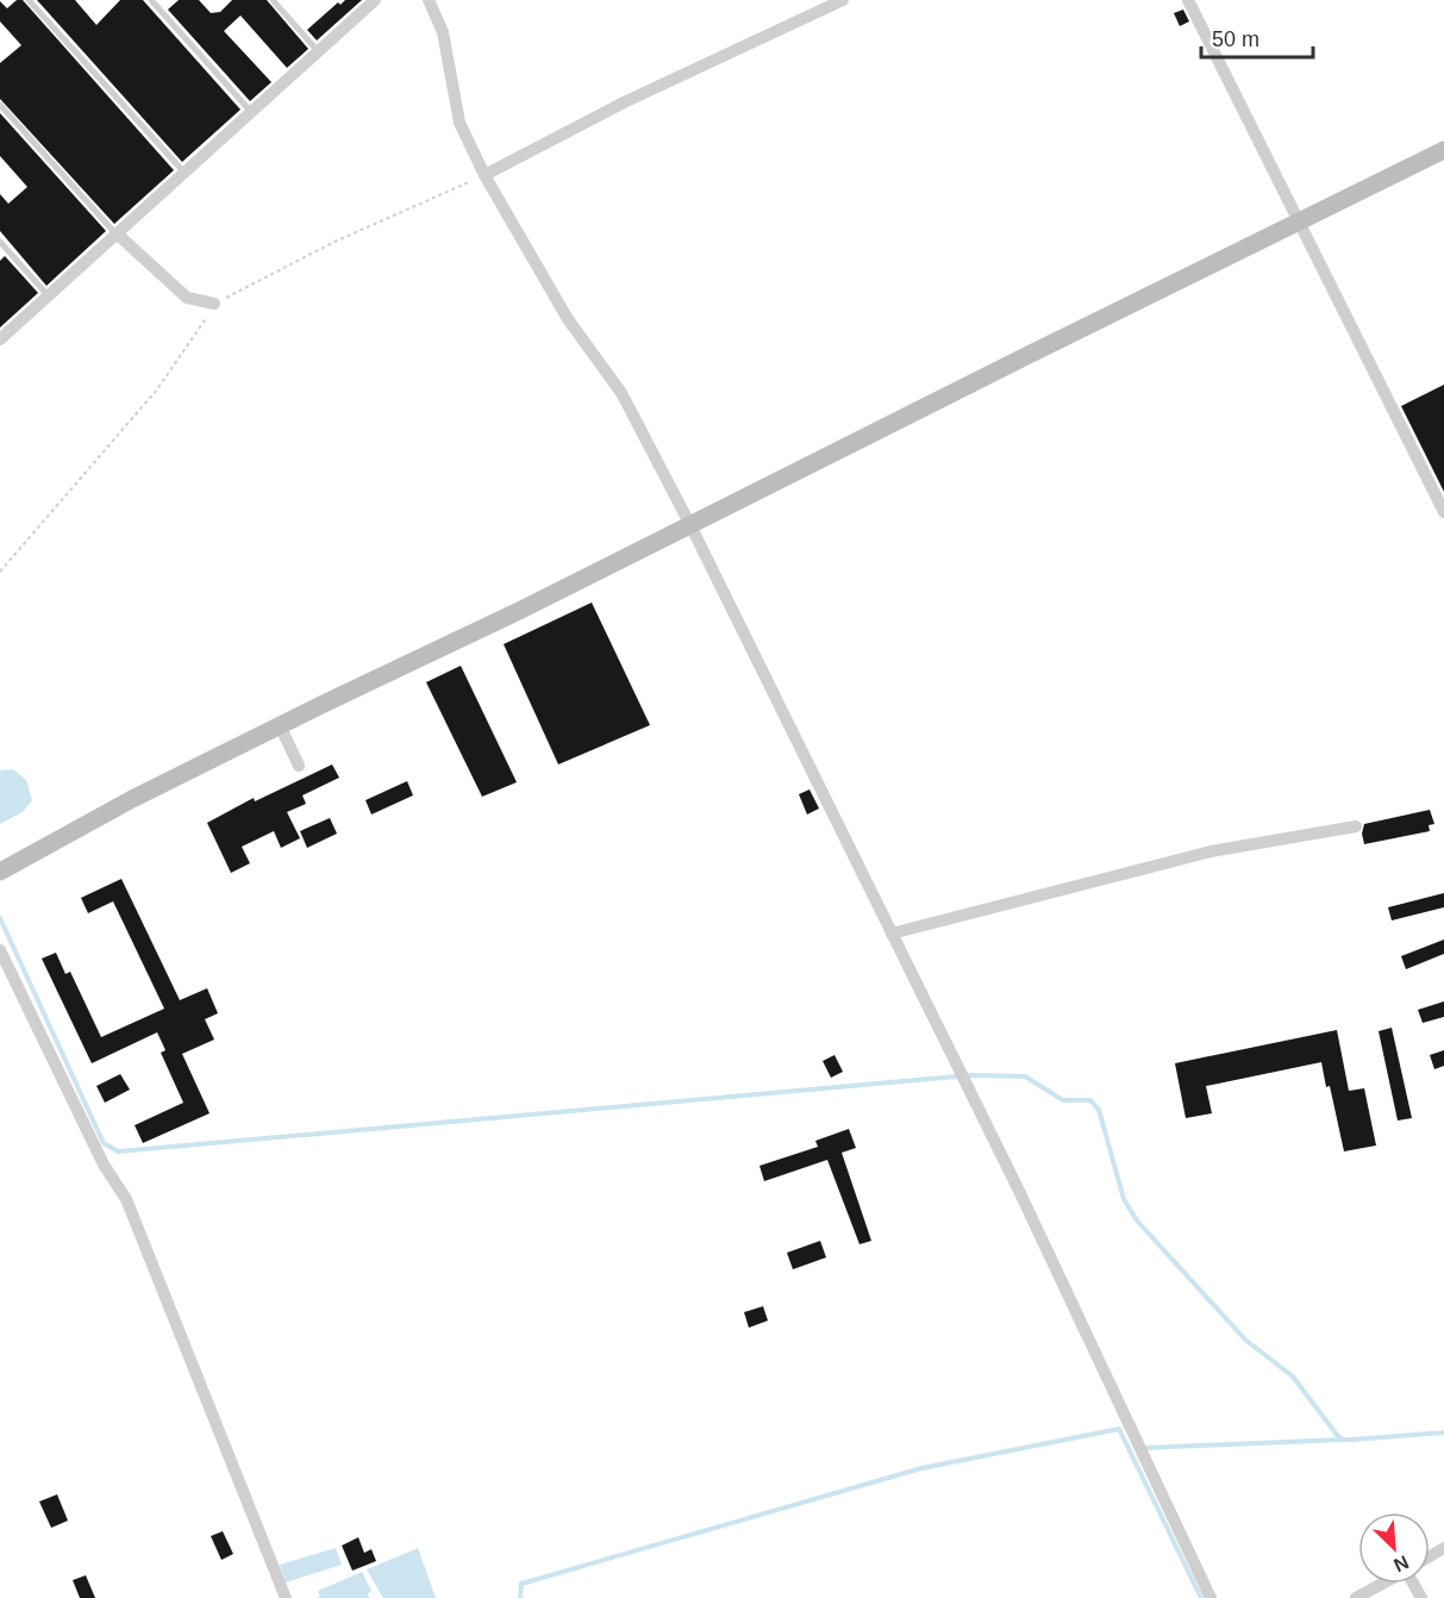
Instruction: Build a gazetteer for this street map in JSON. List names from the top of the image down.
{
  "scale_bar": "50 m",
  "north": "bottom right"
}
